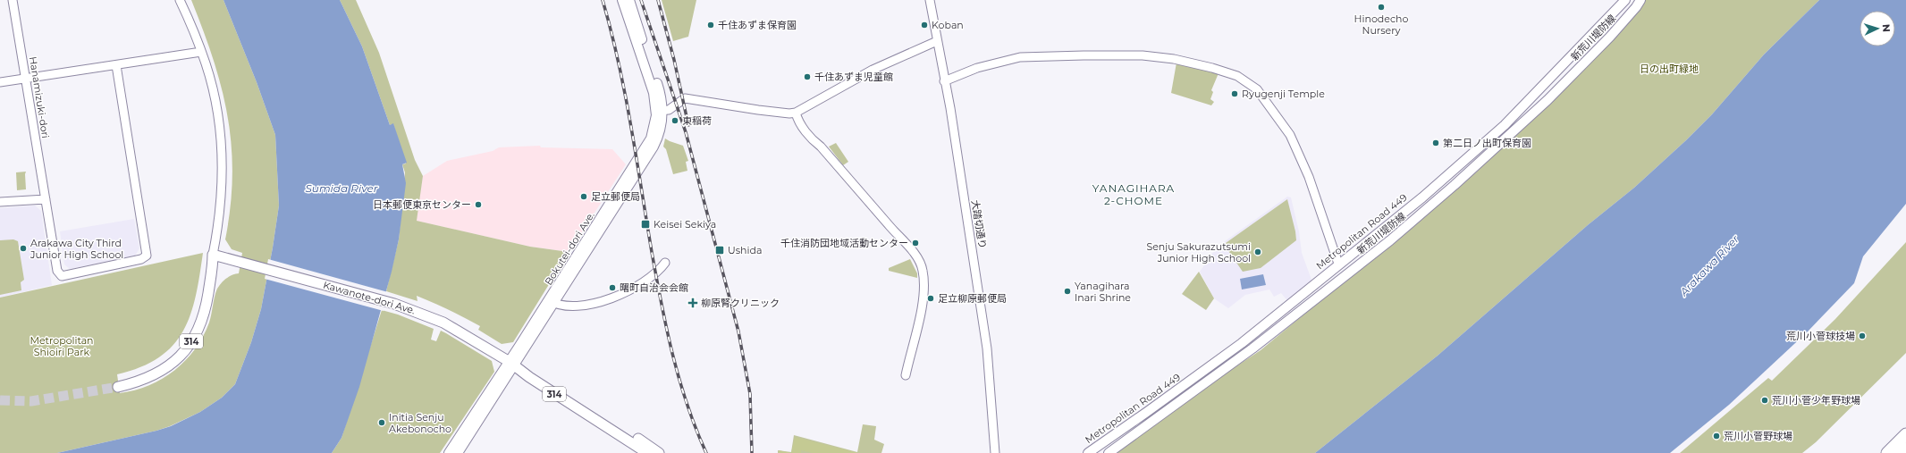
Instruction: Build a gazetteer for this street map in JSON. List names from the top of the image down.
{
  "streets": {
    "main road": [
      "新荒川堤防線",
      "Metropolitan Road 449",
      "Bokutei-dori Ave.",
      "Kawanote-dori Ave.",
      "314"
    ],
    "street": ["Hanamizuki-dori", "大踏切通り"]
  },
  "crossings": [
    ["Bokutei-dori Ave.", "Kawanote-dori Ave."],
    ["Kawanote-dori Ave.", "314"]
  ],
  "districts": ["YANAGIHARA 2-CHOME"],
  "water": ["Sumida River", "Arakawa River"],
  "parks": ["日の出町緑地", "Metropolitan Shioiri Park"],
  "places": {
    "other": [
      "Hinodecho Nursery",
      "千住あずま保育園",
      "Koban",
      "千住あずま児童館",
      "Ryugenji Temple",
      "東稲荷",
      "第二日ノ出町保育園",
      "足立郵便局",
      "日本郵便東京センター",
      "千住消防団地域活動センター",
      "Arakawa City Third Junior High School",
      "Senju Sakurazutsumi Junior High School",
      "曙町自治会会館",
      "Yanagihara Inari Shrine",
      "足立柳原郵便局",
      "荒川小菅球技場",
      "荒川小菅少年野球場",
      "Initia Senju Akebonocho",
      "荒川小菅野球場"
    ],
    "transit": ["Keisei Sekiya", "Ushida"],
    "health": ["柳原腎クリニック"]
  },
  "north": "right"
}
